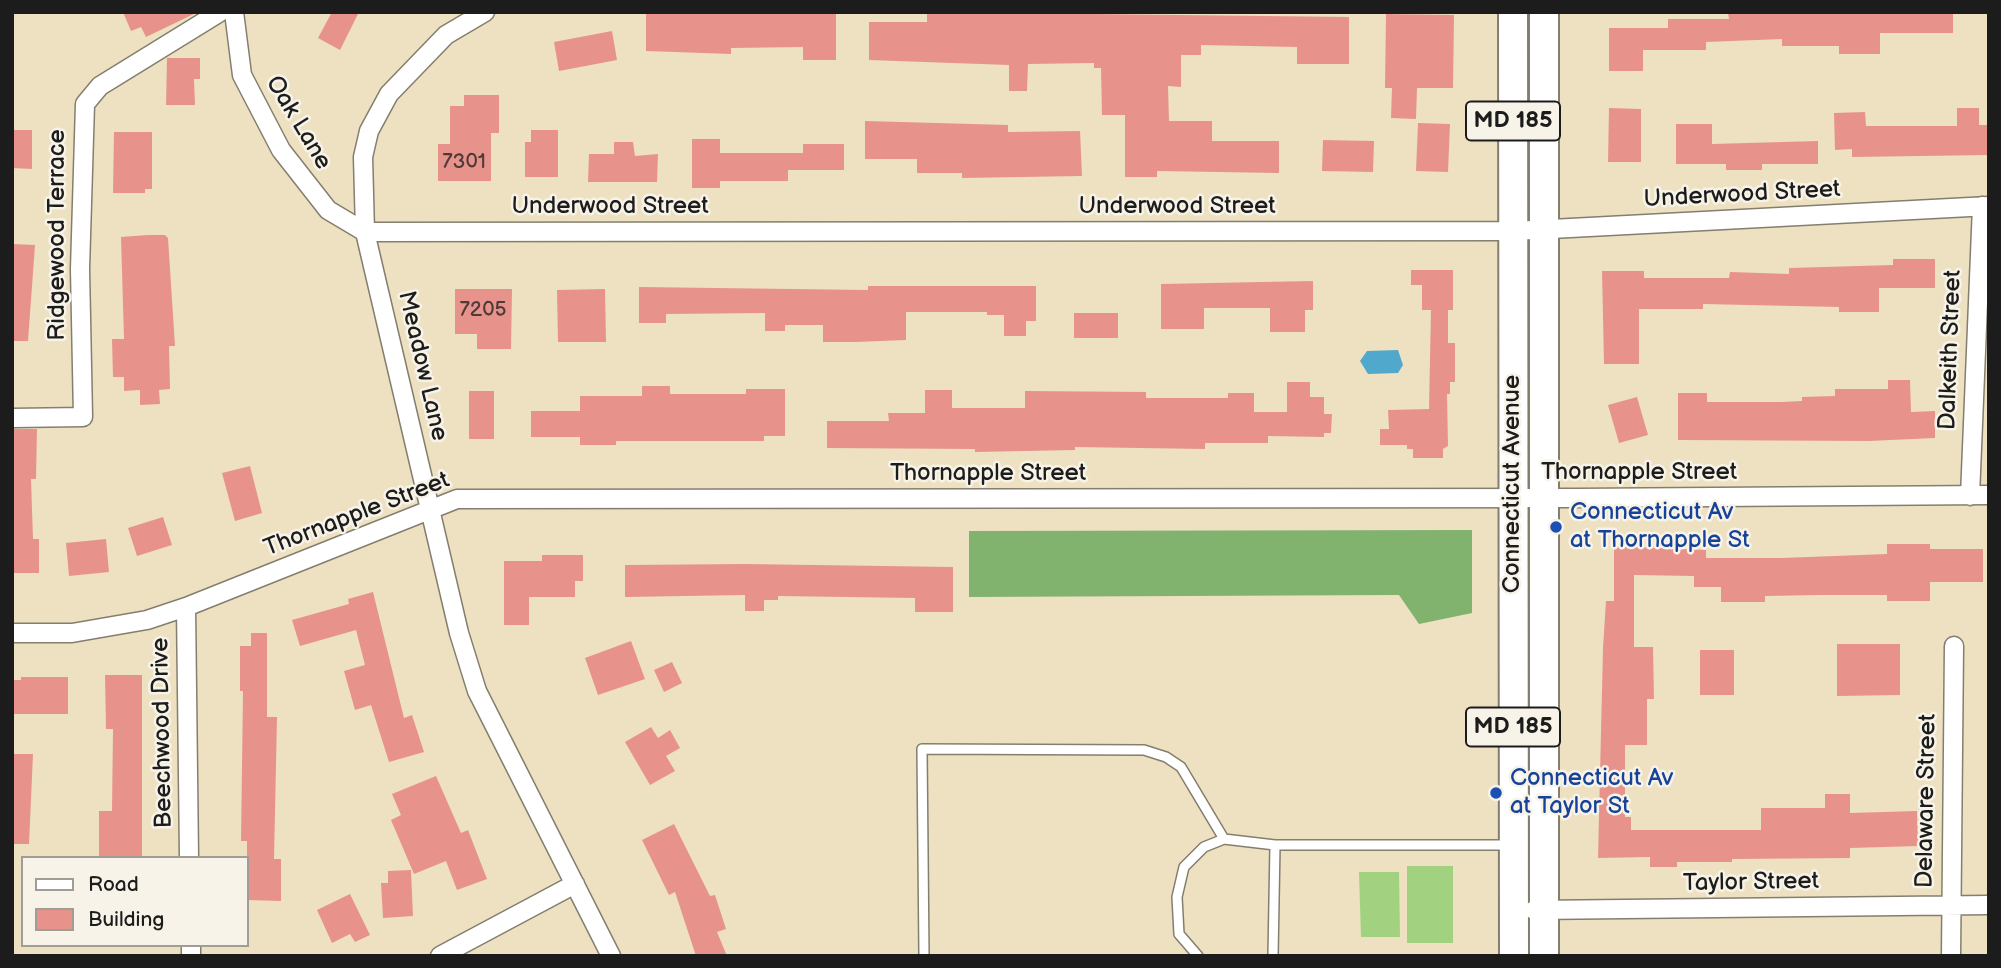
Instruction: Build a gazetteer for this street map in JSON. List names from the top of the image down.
{
  "streets": {
    "main road": ["MD 185", "Connecticut Avenue"],
    "street": [
      "Oak Lane",
      "Underwood Street",
      "Ridgewood Terrace",
      "Dalkeith Street",
      "Meadow Lane",
      "Thornapple Street",
      "Beechwood Drive",
      "Delaware Street",
      "Taylor Street"
    ]
  },
  "crossings": [
    ["Oak Lane", "Underwood Street"],
    ["Oak Lane", "Meadow Lane"],
    ["Underwood Street", "Dalkeith Street"],
    ["Underwood Street", "Meadow Lane"],
    ["Underwood Street", "Connecticut Avenue"],
    ["Dalkeith Street", "Thornapple Street"],
    ["Meadow Lane", "Thornapple Street"],
    ["Thornapple Street", "Connecticut Avenue"],
    ["Thornapple Street", "Beechwood Drive"],
    ["Connecticut Avenue", "Taylor Street"],
    ["Delaware Street", "Taylor Street"]
  ],
  "places": ["Connecticut Av at Thornapple St", "Connecticut Av at Taylor St"],
  "house_numbers": ["7301", "7205"],
  "legend": ["Road", "Building"]
}
